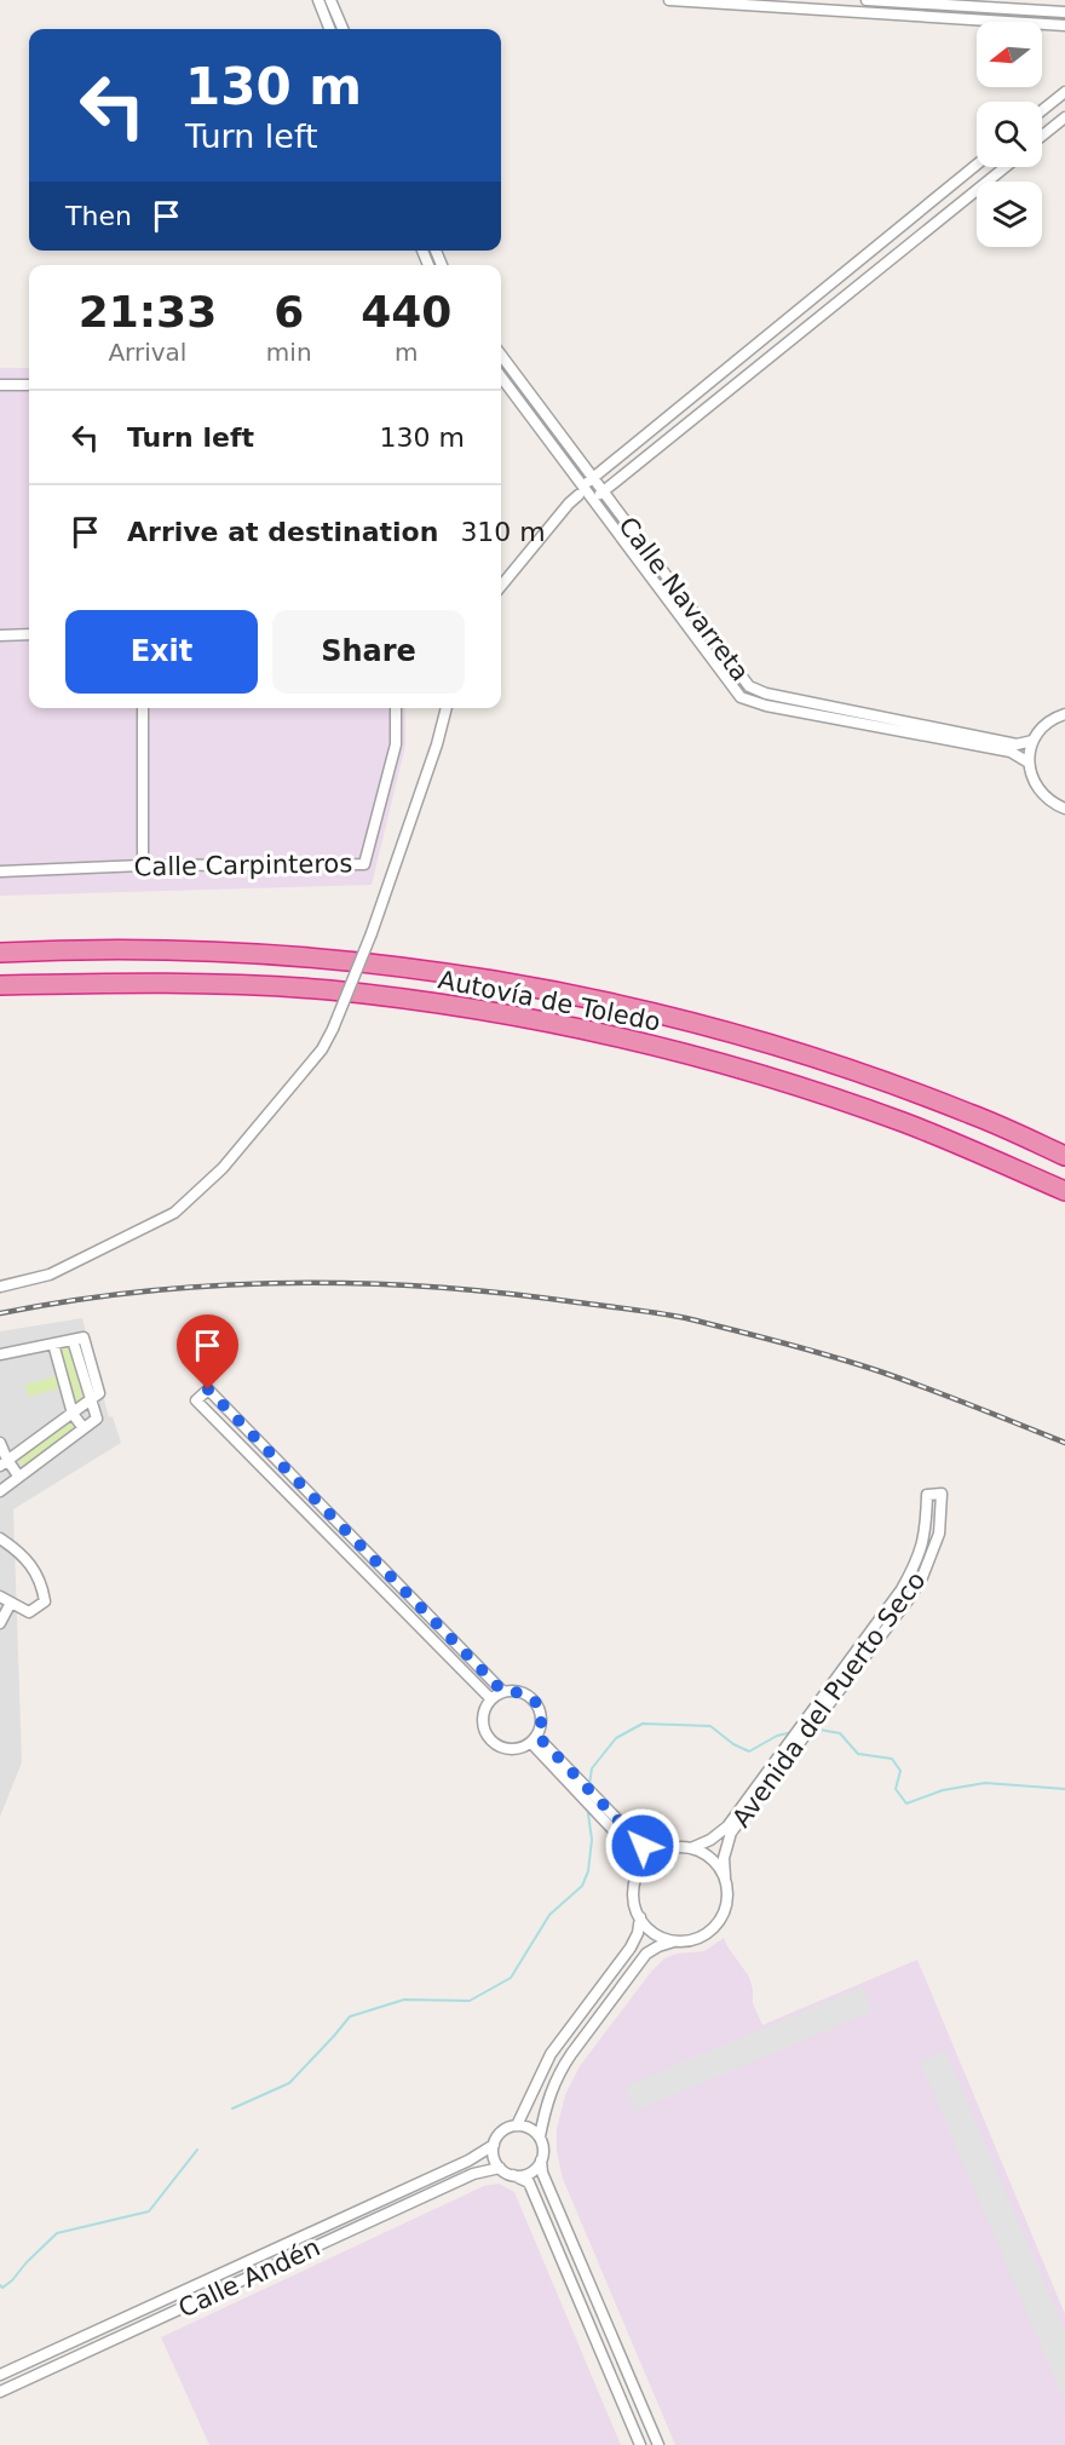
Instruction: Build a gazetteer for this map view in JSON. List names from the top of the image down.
{
  "streets": {
    "highway": ["Autovía de Toledo"],
    "street": [
      "Calle Navarreta",
      "Calle Carpinteros",
      "Avenida del Puerto Seco",
      "Calle Andén"
    ]
  },
  "crossings": [
    ["Avenida del Puerto Seco", "Calle Andén"]
  ],
  "north": "left",
  "page": {
    "turn": ["130 m", "Turn left"],
    "then": "Then",
    "eta": [
      "21:33",
      "Arrival",
      "6",
      "min",
      "440",
      "m"
    ],
    "list": [
      {
        "name": "Turn left",
        "value": "130 m"
      },
      {
        "name": "Arrive at destination",
        "value": "310 m"
      }
    ],
    "buttons": ["Exit", "Share"]
  }
}
